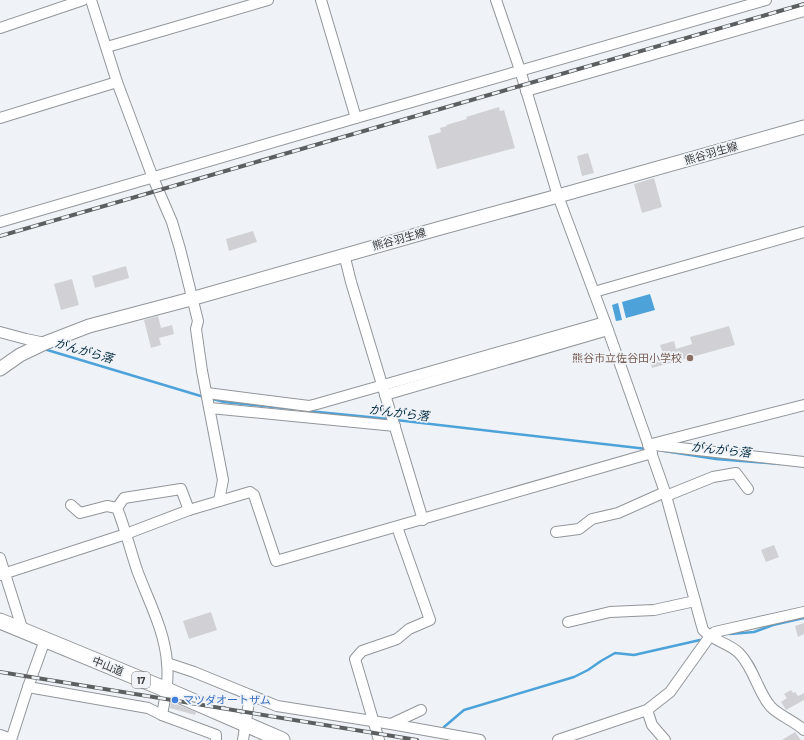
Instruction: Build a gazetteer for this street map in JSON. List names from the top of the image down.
{
  "streets": {
    "highway": ["中山道", "17"],
    "main road": ["熊谷羽生線"]
  },
  "water": ["がんがら落"],
  "places": ["熊谷市立佐谷田小学校", "マツダオートザム"]
}
